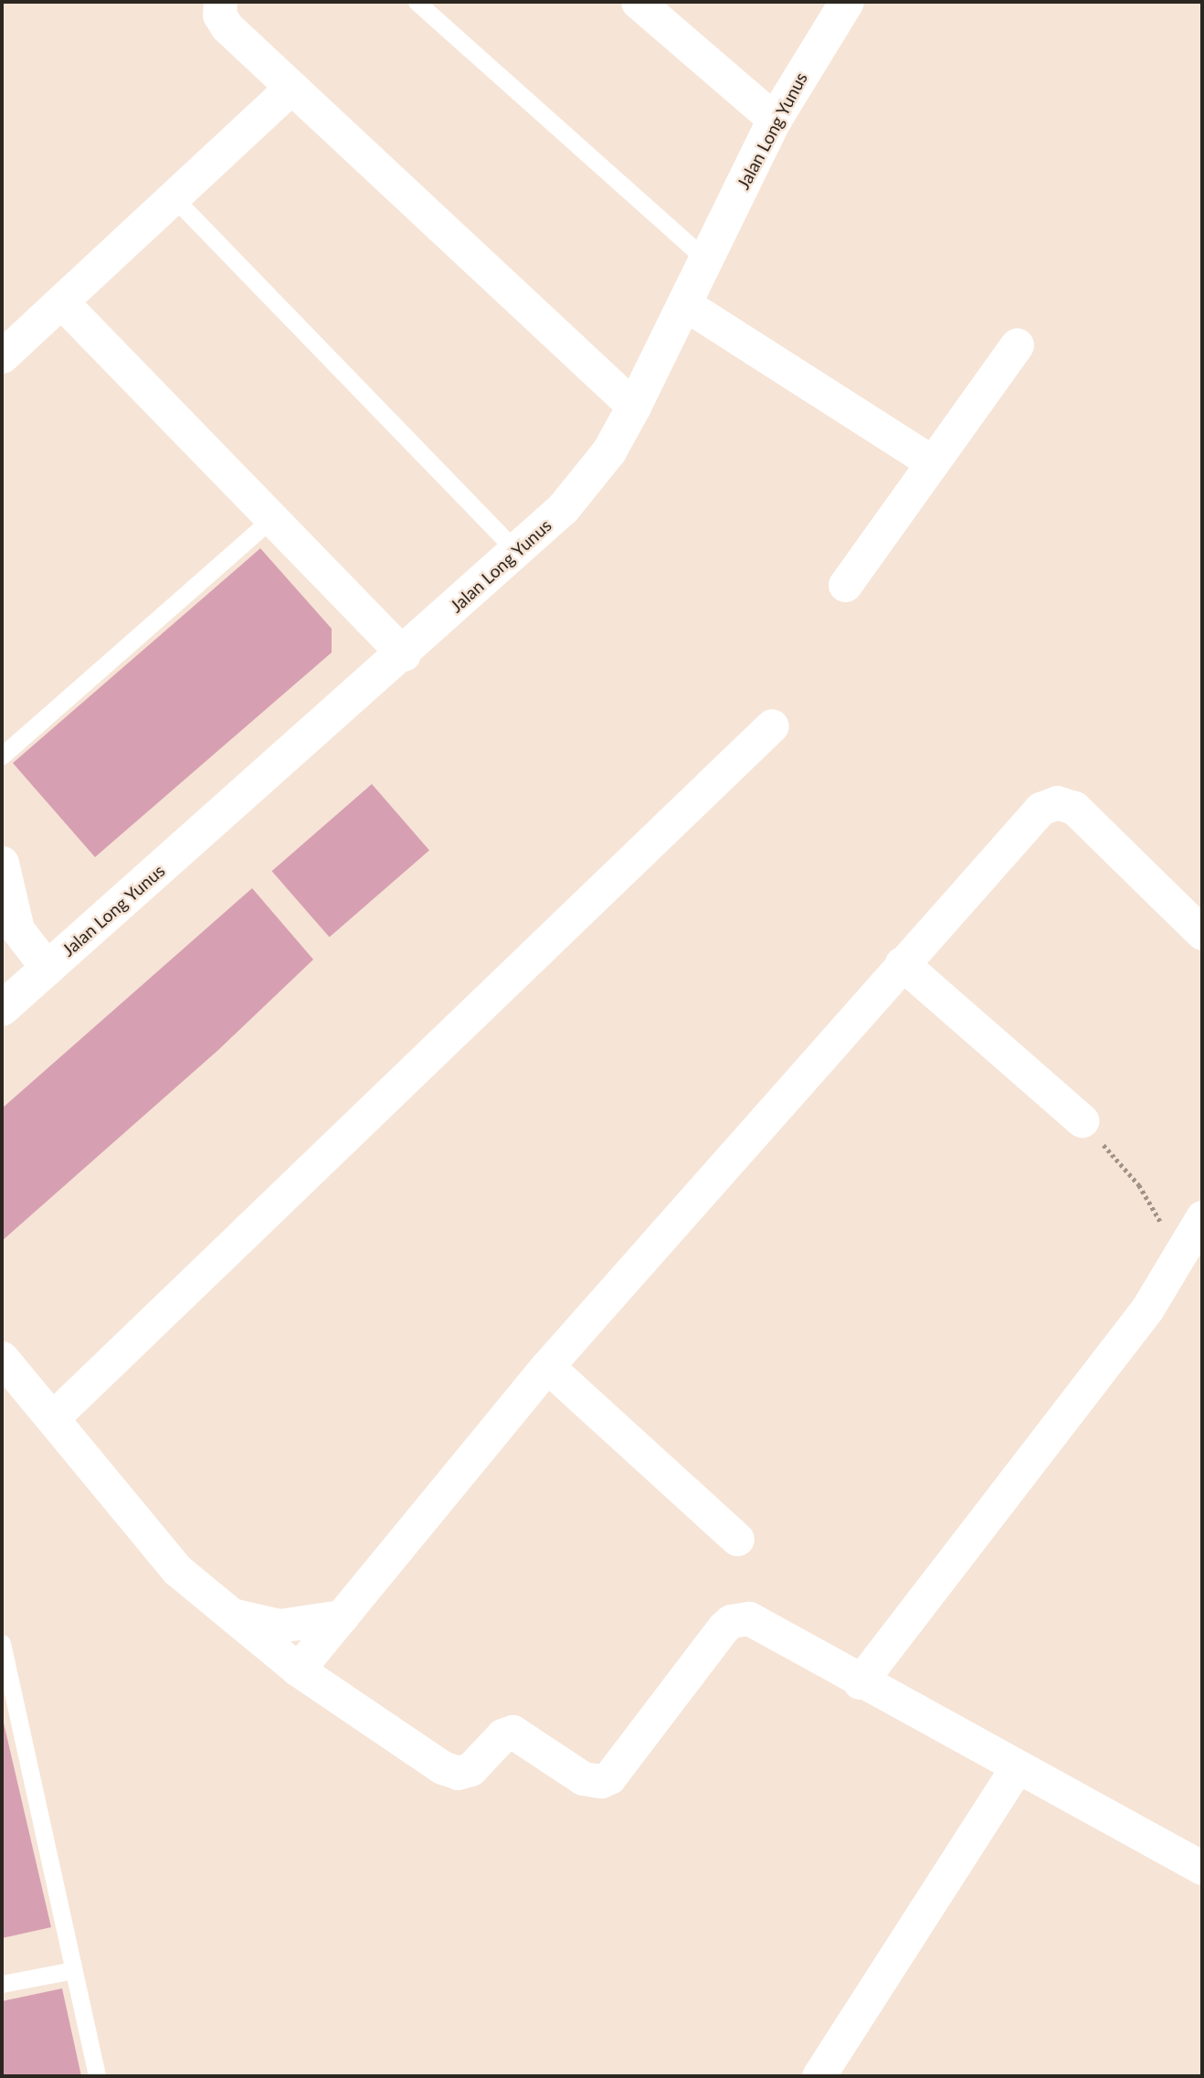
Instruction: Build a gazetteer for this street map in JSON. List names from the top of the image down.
{
  "streets": {
    "main road": ["Jalan Long Yunus"]
  }
}
